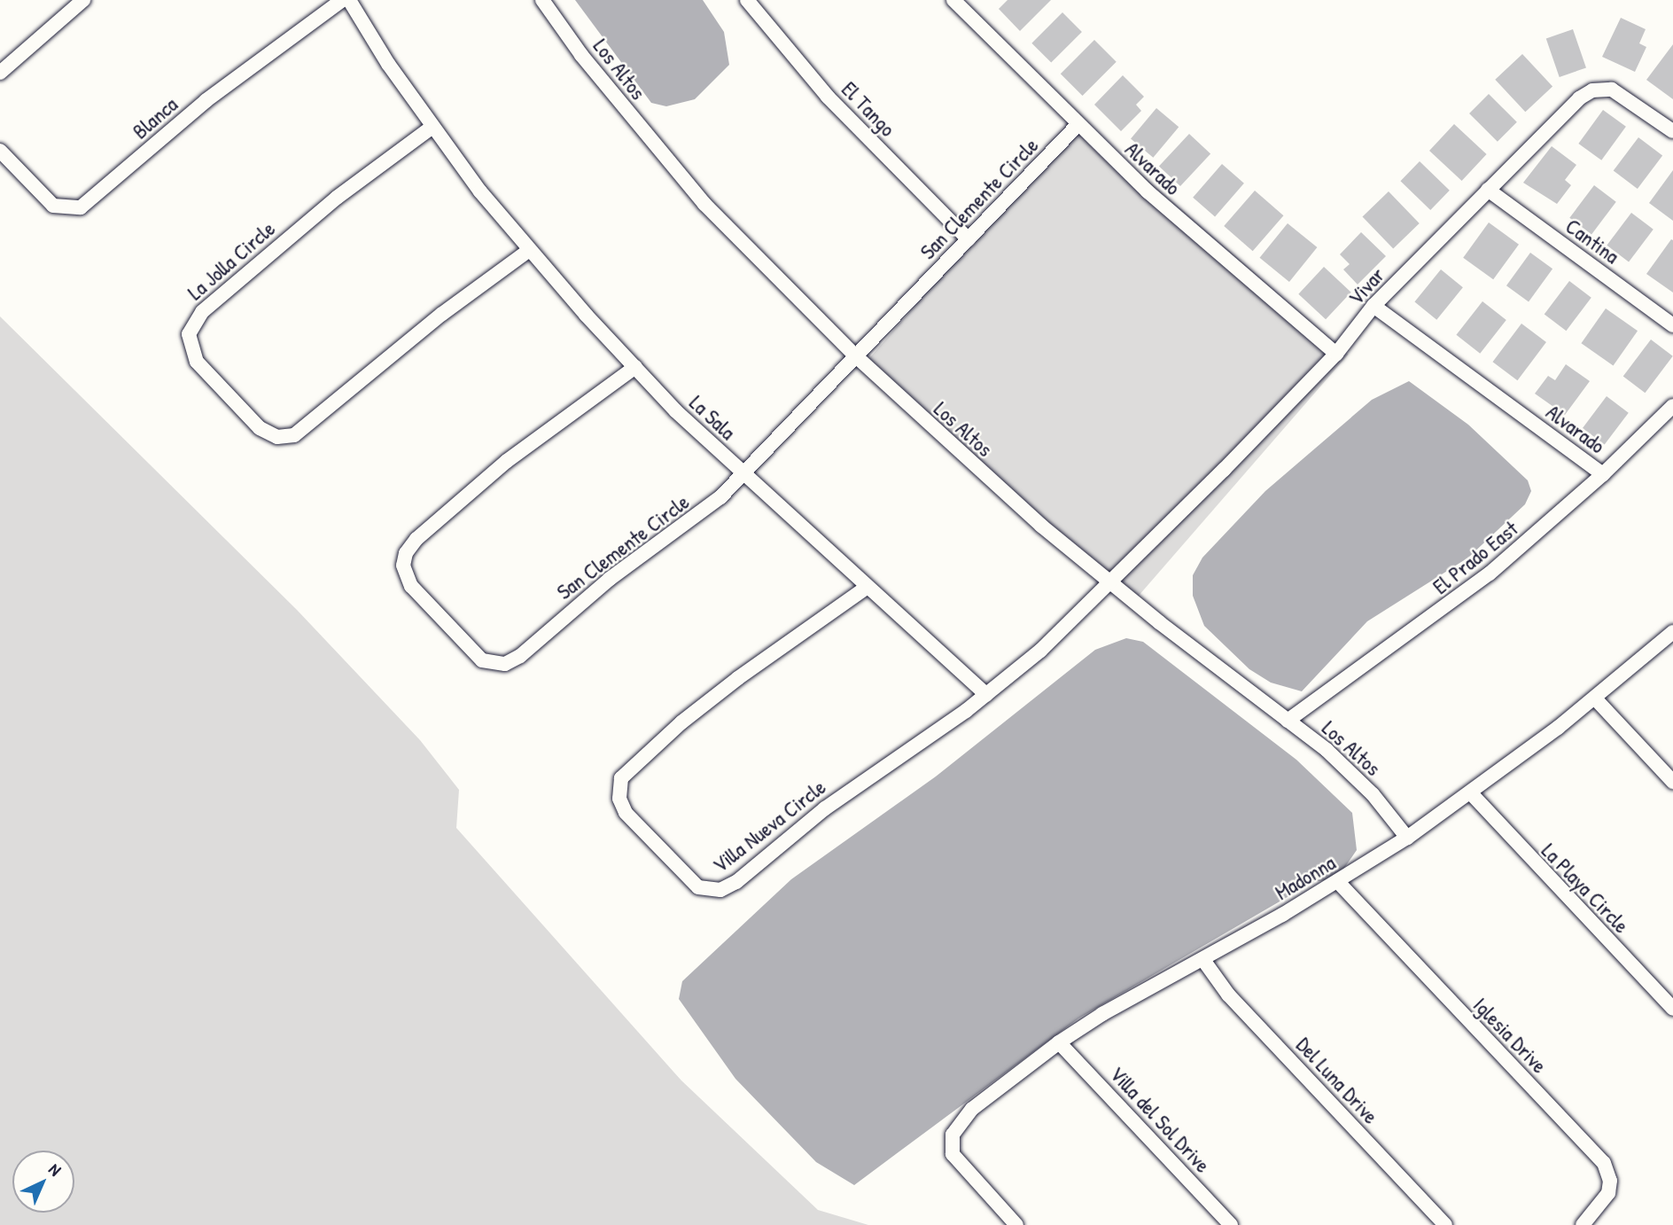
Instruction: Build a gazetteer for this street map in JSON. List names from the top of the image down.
{
  "streets": {
    "street": [
      "Los Altos",
      "El Tango",
      "Blanca",
      "Alvarado",
      "San Clemente Circle",
      "Cantina",
      "La Jolla Circle",
      "Vivar",
      "La Sala",
      "El Prado East",
      "Villa Nueva Circle",
      "Madonna",
      "La Playa Circle",
      "Iglesia Drive",
      "Del Luna Drive",
      "Villa del Sol Drive"
    ]
  },
  "crossings": [
    ["Los Altos", "San Clemente Circle"],
    ["Los Altos", "Vivar"],
    ["Los Altos", "El Prado East"],
    ["Los Altos", "Madonna"],
    ["El Tango", "San Clemente Circle"],
    ["Alvarado", "San Clemente Circle"],
    ["Alvarado", "Vivar"],
    ["Alvarado", "El Prado East"],
    ["San Clemente Circle", "La Sala"],
    ["Cantina", "Vivar"],
    ["La Jolla Circle", "La Sala"],
    ["La Sala", "Villa Nueva Circle"],
    ["Madonna", "La Playa Circle"],
    ["Madonna", "Iglesia Drive"],
    ["Madonna", "Del Luna Drive"],
    ["Madonna", "Villa del Sol Drive"]
  ],
  "north": "top right"
}
